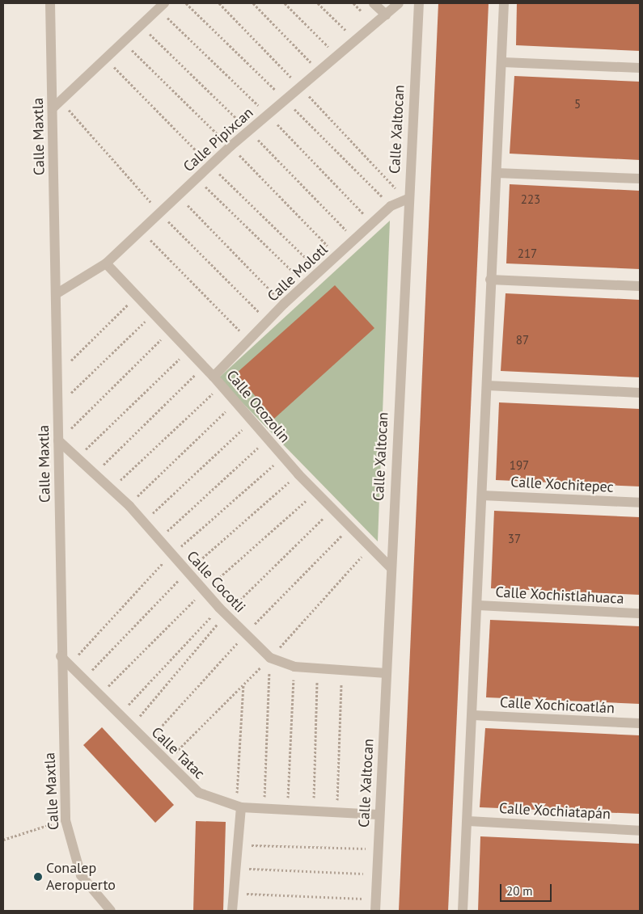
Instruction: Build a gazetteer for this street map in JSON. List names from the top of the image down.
{
  "streets": {
    "street": [
      "Calle Xaltocan",
      "Calle Maxtla",
      "Calle Pipixcan",
      "Calle Molotl",
      "Calle Ocozolin",
      "Calle Xochitepec",
      "Calle Cocotli",
      "Calle Xochistlahuaca",
      "Calle Xochicoatlán",
      "Calle Tatac",
      "Calle Xochiatapán"
    ]
  },
  "crossings": [
    ["Calle Xaltocan", "Calle Molotl"],
    ["Calle Xaltocan", "Calle Ocozolin"],
    ["Calle Xaltocan", "Calle Cocotli"],
    ["Calle Xaltocan", "Calle Tatac"],
    ["Calle Maxtla", "Calle Pipixcan"],
    ["Calle Maxtla", "Calle Cocotli"],
    ["Calle Maxtla", "Calle Tatac"],
    ["Calle Pipixcan", "Calle Ocozolin"],
    ["Calle Molotl", "Calle Ocozolin"]
  ],
  "places": ["Conalep Aeropuerto"],
  "house_numbers": [
    "5",
    "223",
    "217",
    "87",
    "197",
    "37"
  ],
  "scale_bar": "20 m"
}
